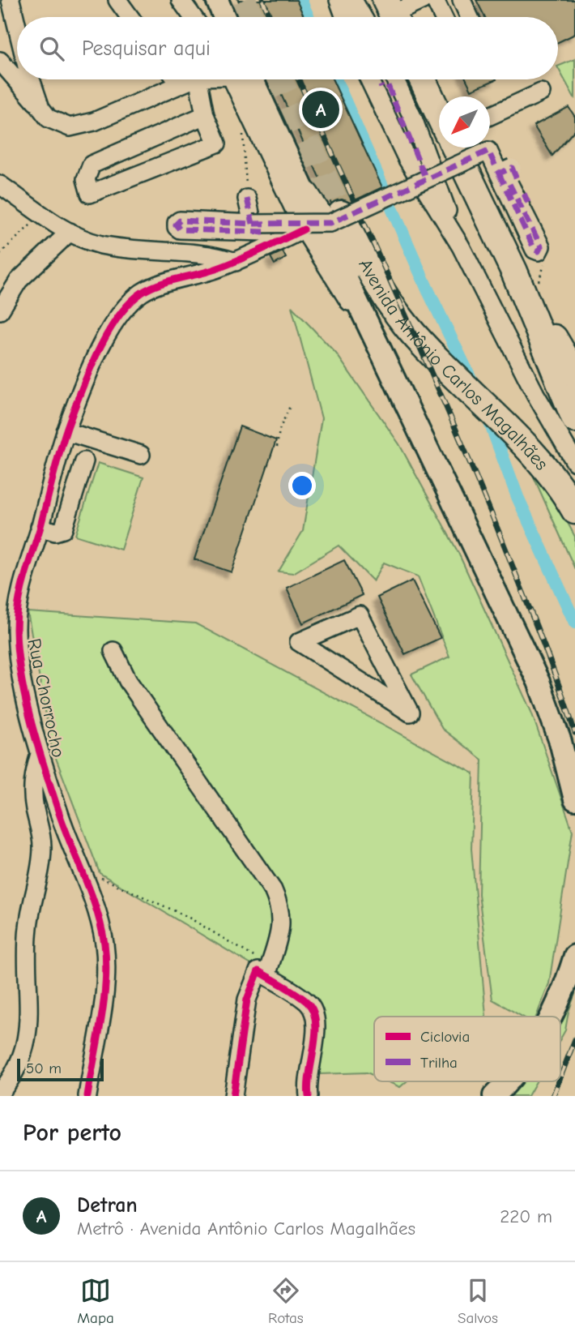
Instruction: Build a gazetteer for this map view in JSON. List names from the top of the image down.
{
  "streets": {
    "highway": ["Avenida Antônio Carlos Magalhães"],
    "street": ["Rua Chorrocho"]
  },
  "legend": ["Ciclovia", "Trilha"],
  "scale_bar": "50 m",
  "north": "bottom left",
  "page": {
    "search": "Pesquisar aqui",
    "pins": "A",
    "scale": "50 m",
    "heading": "Por perto",
    "list": [
      {
        "mark": "A",
        "name": "Detran",
        "note": "Metrô · Avenida Antônio Carlos Magalhães",
        "value": "220 m"
      }
    ],
    "nav": ["Mapa", "Rotas", "Salvos"]
  }
}
